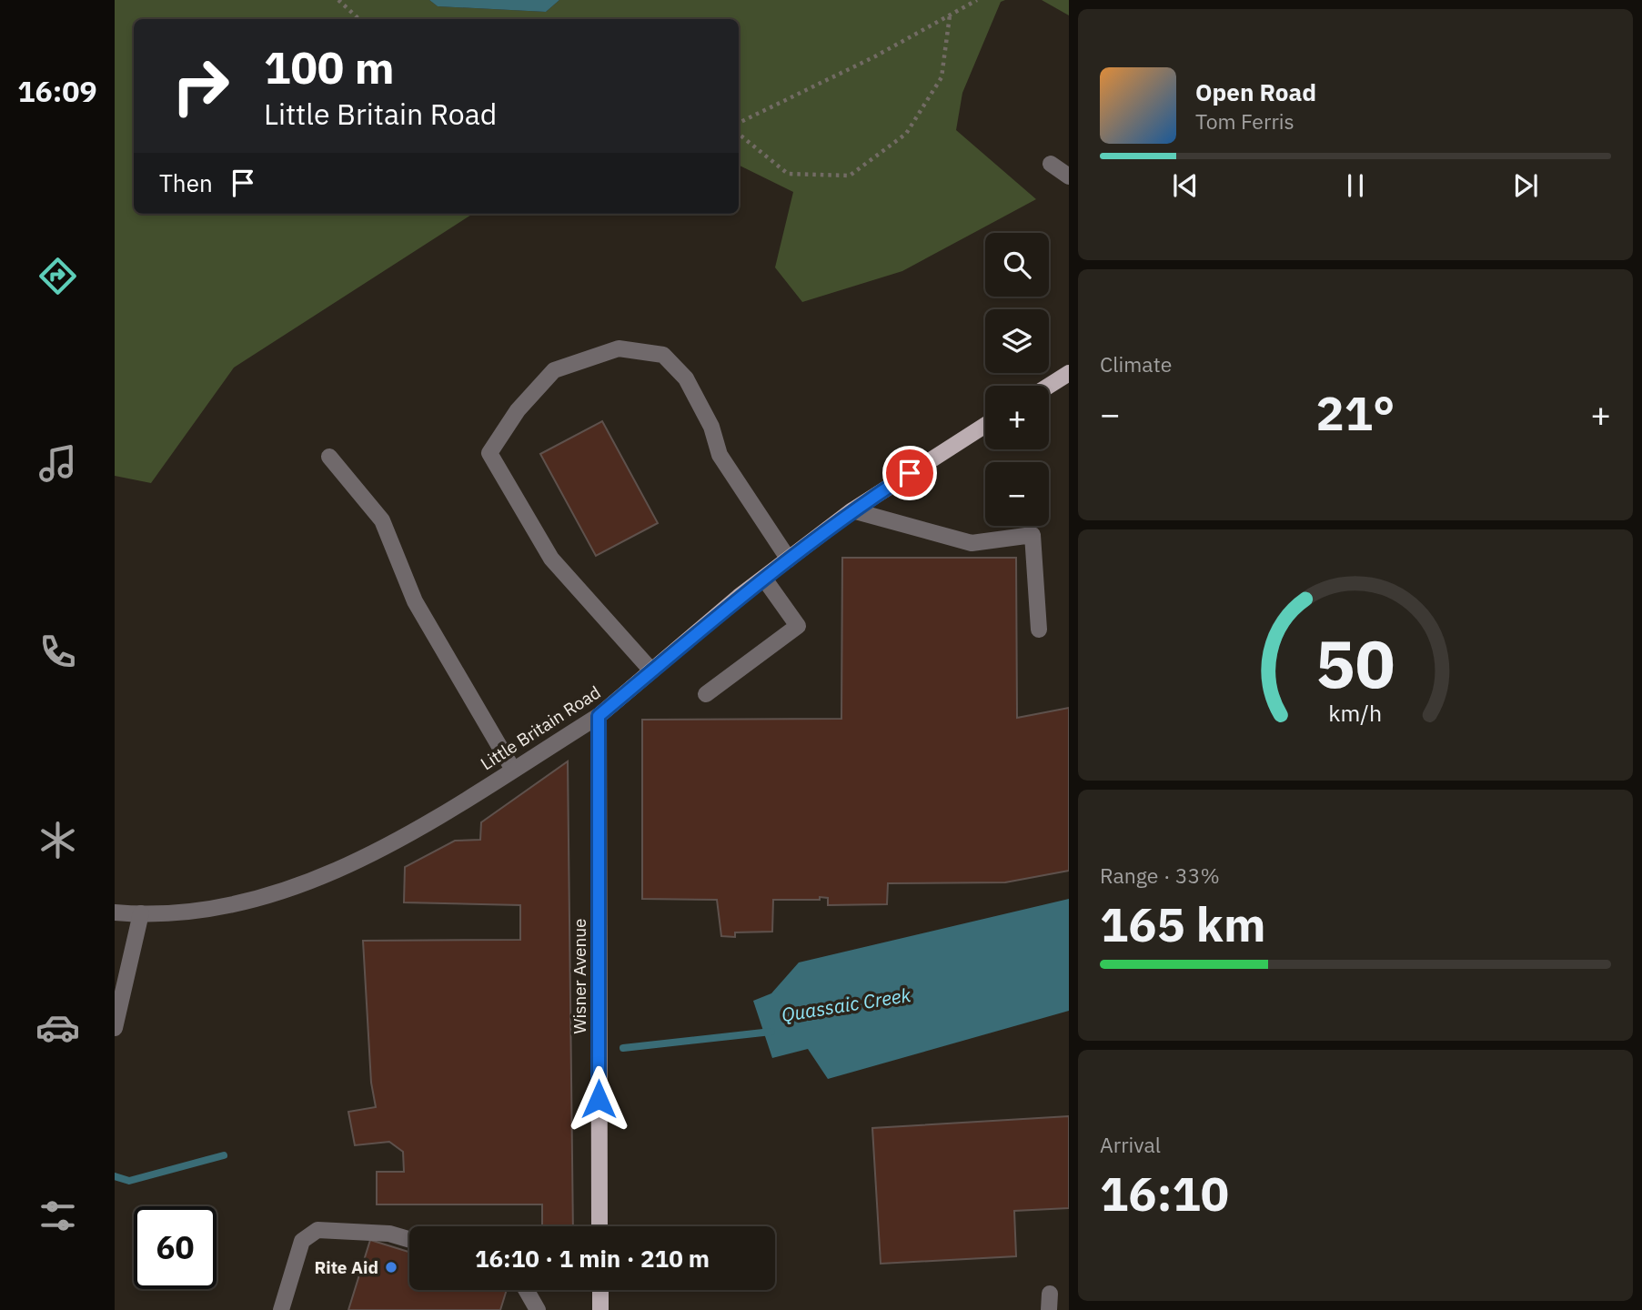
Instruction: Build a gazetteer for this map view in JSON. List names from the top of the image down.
{
  "streets": {
    "main road": ["Little Britain Road", "Wisner Avenue"]
  },
  "crossings": [
    ["Little Britain Road", "Wisner Avenue"]
  ],
  "water": ["Quassaic Creek"],
  "places": ["Rite Aid"],
  "page": {
    "tabs": "16:09",
    "turn": ["100 m", "Little Britain Road"],
    "song": ["Open Road", "Tom Ferris"],
    "then": "Then",
    "map_buttons": ["+", "−"],
    "tile": [
      "Climate",
      ["Range · 33%", "165 km"],
      ["Arrival", "16:10"]
    ],
    "heat": ["−", "21°", "+"],
    "limit": "60",
    "trip": "16:10 · 1 min · 210 m",
    "gauge": ["50", "km/h"]
  }
}
